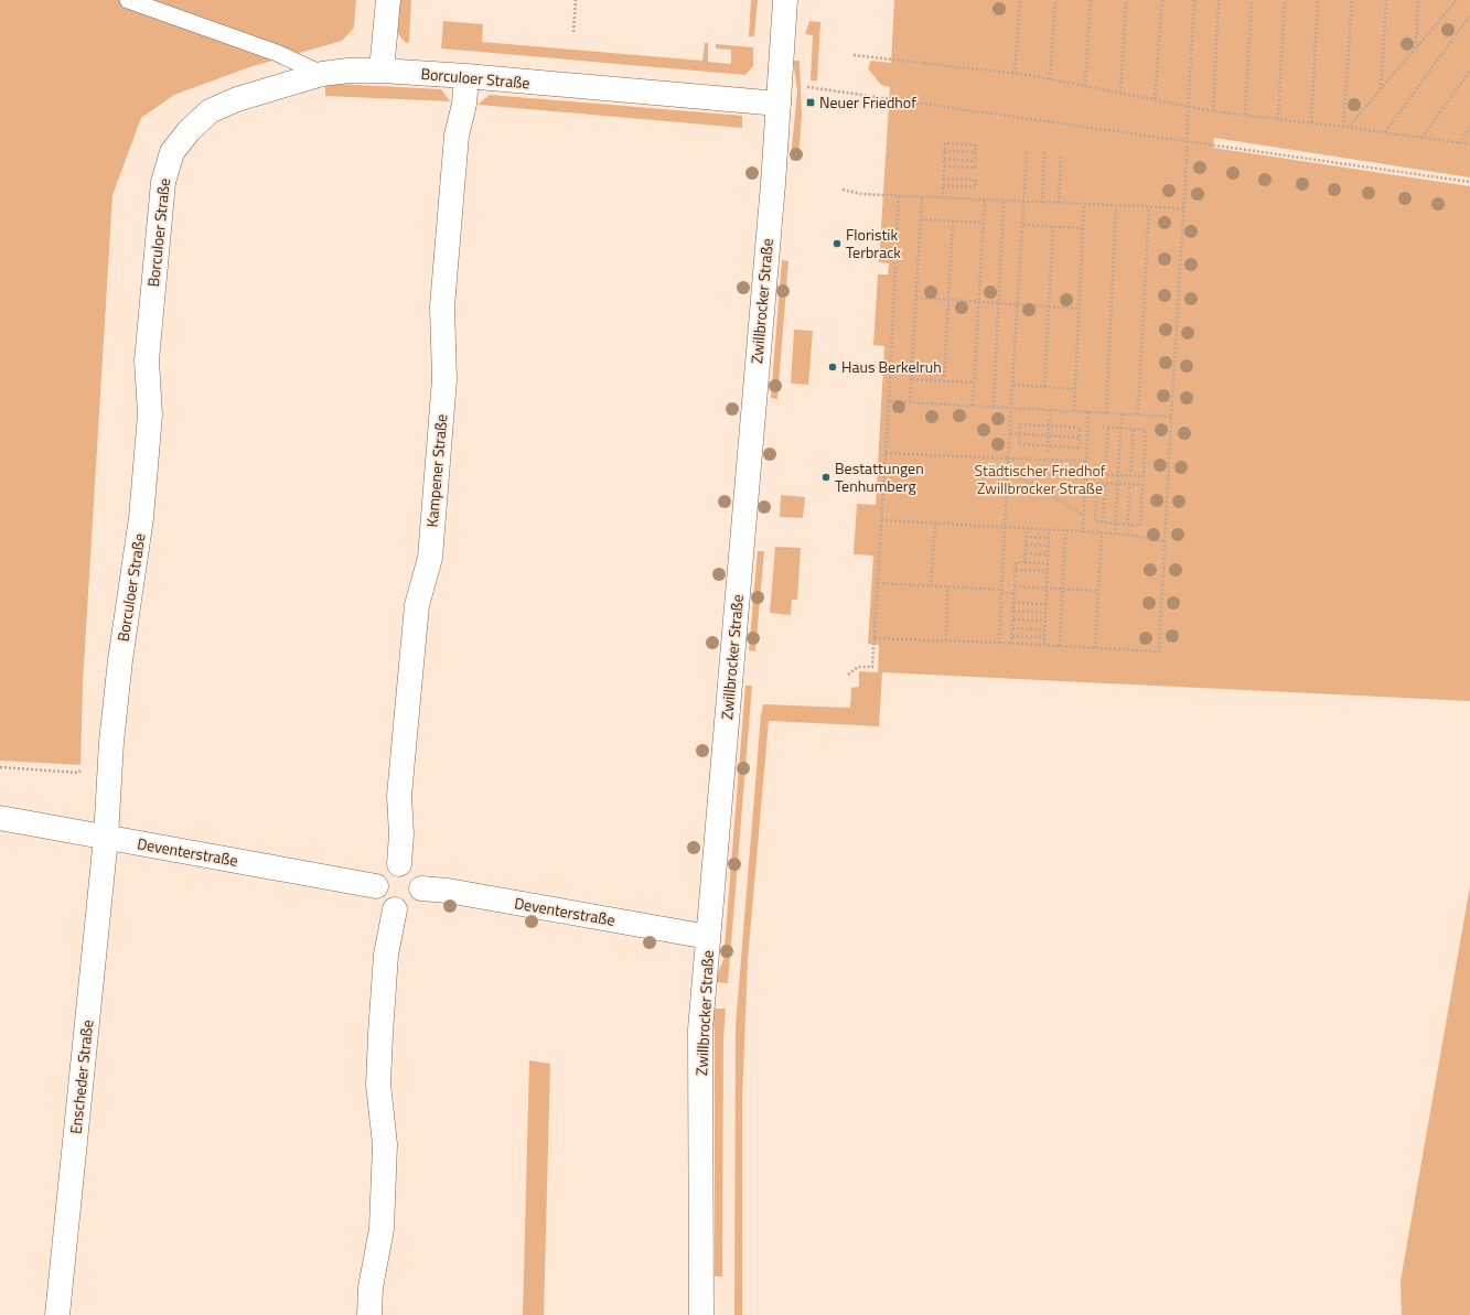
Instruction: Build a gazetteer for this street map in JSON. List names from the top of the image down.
{
  "streets": {
    "street": [
      "Borculoer Straße",
      "Zwillbrocker Straße",
      "Kampener Straße",
      "Deventerstraße",
      "Enscheder Straße"
    ]
  },
  "crossings": [
    ["Borculoer Straße", "Zwillbrocker Straße"],
    ["Borculoer Straße", "Kampener Straße"],
    ["Borculoer Straße", "Deventerstraße"],
    ["Borculoer Straße", "Enscheder Straße"],
    ["Zwillbrocker Straße", "Deventerstraße"],
    ["Kampener Straße", "Deventerstraße"],
    ["Deventerstraße", "Enscheder Straße"]
  ],
  "parks": ["Städtischer Friedhof Zwillbrocker Straße"],
  "places": {
    "transit": ["Neuer Friedhof"],
    "other": ["Floristik Terbrack", "Haus Berkelruh", "Bestattungen Tenhumberg"]
  }
}
